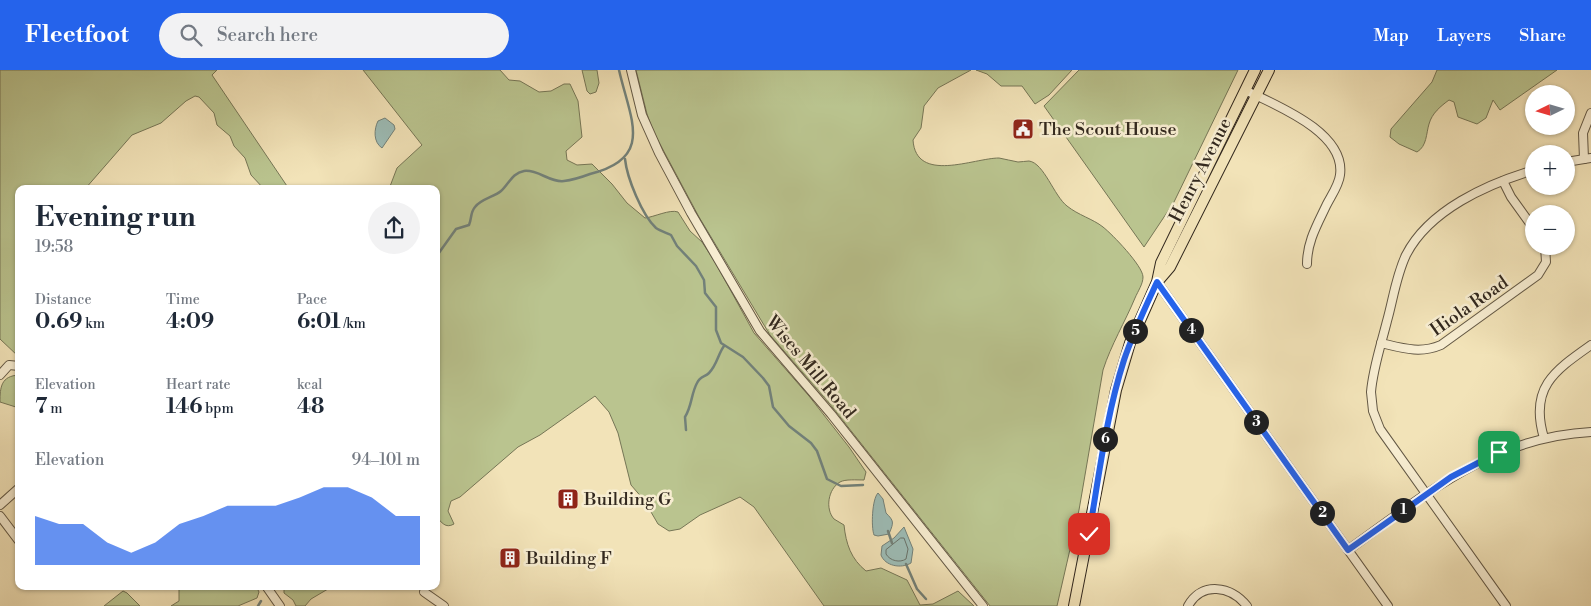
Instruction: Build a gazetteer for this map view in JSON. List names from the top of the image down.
{
  "streets": {
    "main road": ["Henry Avenue"],
    "street": ["Hiola Road", "Wises Mill Road"]
  },
  "places": {
    "public building": ["The Scout House"],
    "building": ["Building G", "Building F"]
  },
  "north": "left",
  "page": {
    "header": "Fleetfoot",
    "search": "Search here",
    "nav": ["Map", "Layers", "Share"],
    "map_buttons": ["+", "−"],
    "heading": ["Evening run", "19:58"],
    "stats": [
      ["Distance", "0.69 km"],
      ["Time", "4:09"],
      ["Pace", "6:01 /km"],
      ["Elevation", "7 m"],
      ["Heart rate", "146 bpm"],
      ["kcal", "48"]
    ],
    "pins": [
      "4",
      "5",
      "3",
      "6",
      "1",
      "2"
    ],
    "chart": ["Elevation", "94–101 m"]
  }
}
